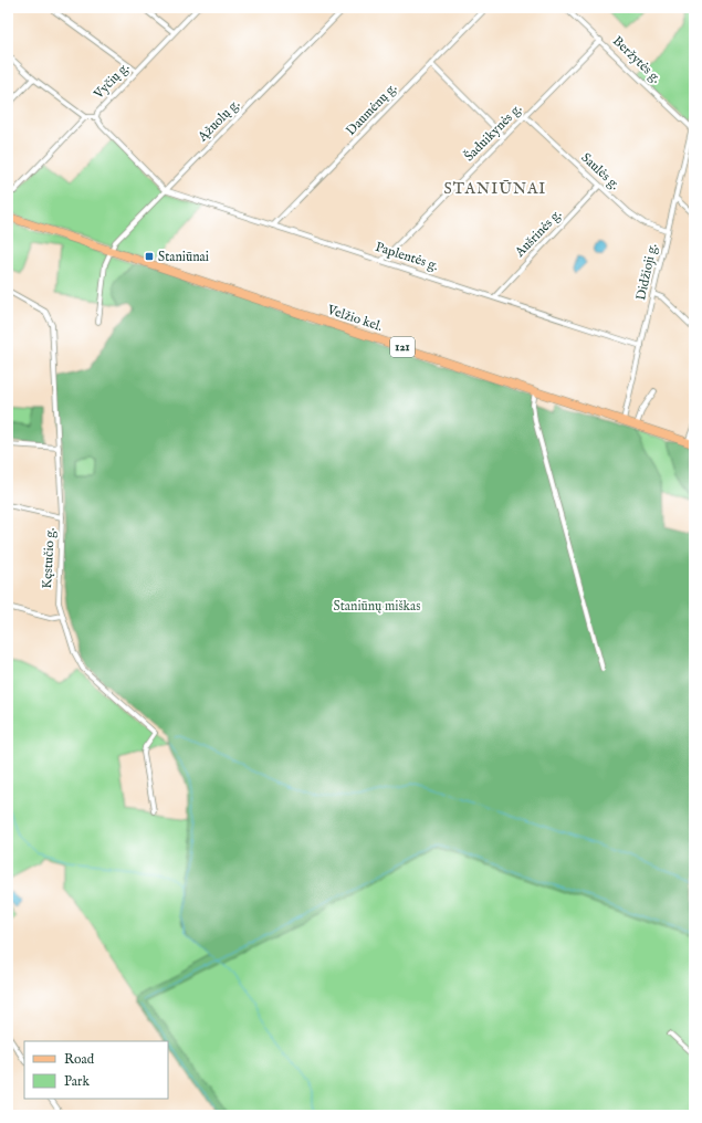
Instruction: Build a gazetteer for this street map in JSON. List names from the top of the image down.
{
  "streets": {
    "main road": ["Velžio kel.", "121"],
    "street": [
      "Beržytės g.",
      "Vyčių g.",
      "Daumėnų g.",
      "Ąžuolų g.",
      "Šaduikynės g.",
      "Saulės g.",
      "Aušrinės g.",
      "Paplentės g.",
      "Didžioji g.",
      "Kęstučio g."
    ]
  },
  "crossings": [
    ["Beržytės g.", "Šaduikynės g."],
    ["Beržytės g.", "Didžioji g."],
    ["Vyčių g.", "Ąžuolų g."],
    ["Vyčių g.", "Paplentės g."],
    ["Daumėnų g.", "Paplentės g."],
    ["Ąžuolų g.", "Paplentės g."],
    ["Ąžuolų g.", "Velžio kel."],
    ["Šaduikynės g.", "Saulės g."],
    ["Šaduikynės g.", "Paplentės g."],
    ["Saulės g.", "Aušrinės g."],
    ["Saulės g.", "Didžioji g."],
    ["Aušrinės g.", "Paplentės g."],
    ["Paplentės g.", "Didžioji g."],
    ["Didžioji g.", "Velžio kel."]
  ],
  "districts": ["STANIŪNAI"],
  "parks": ["Staniūnų miškas"],
  "places": {
    "transit": ["Staniūnai"]
  },
  "legend": ["Road", "Park"]
}
